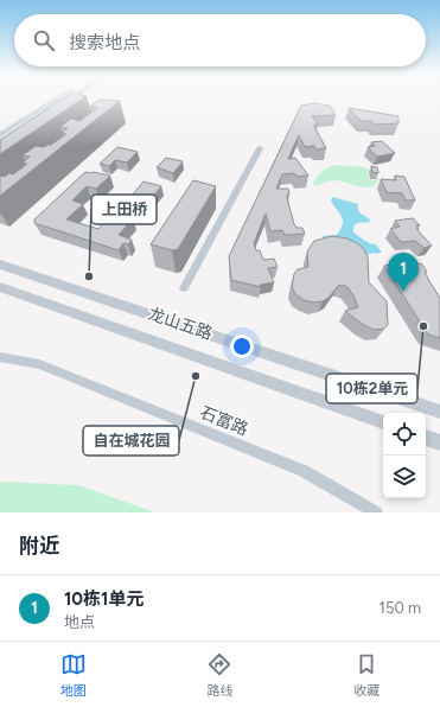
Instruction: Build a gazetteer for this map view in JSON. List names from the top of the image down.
{
  "streets": {
    "street": ["龙山五路", "石富路"]
  },
  "places": ["上田桥", "10栋2单元", "自在城花园"],
  "page": {
    "search": "搜索地点",
    "pins": "1",
    "heading": "附近",
    "list": [
      {
        "mark": "1",
        "name": "10栋1单元",
        "note": "地点",
        "value": "150 m"
      }
    ],
    "nav": ["地图", "路线", "收藏"]
  }
}
